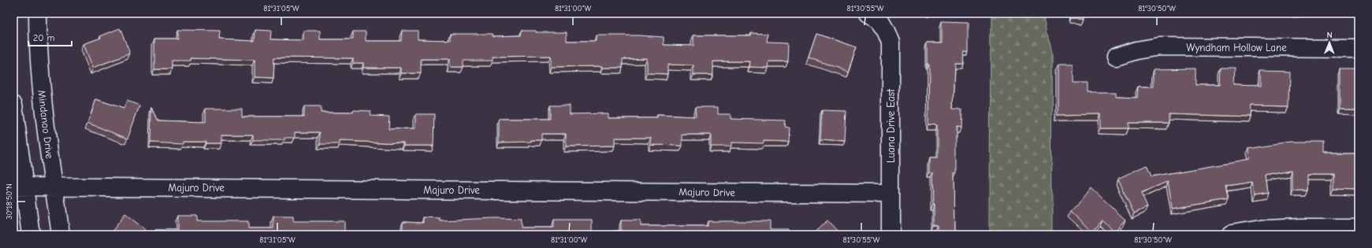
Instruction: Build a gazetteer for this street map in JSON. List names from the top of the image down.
{
  "streets": {
    "street": [
      "Wyndham Hollow Lane",
      "Mindanao Drive",
      "Luana Drive East",
      "Majuro Drive"
    ]
  },
  "crossings": [
    ["Mindanao Drive", "Majuro Drive"],
    ["Luana Drive East", "Majuro Drive"]
  ],
  "scale_bar": "20 m",
  "north": "top",
  "coordinates": [
    "81°31'05\"W",
    "81°31'00\"W",
    "81°30'55\"W",
    "81°30'50\"W",
    "30°18'50\"N"
  ]
}
